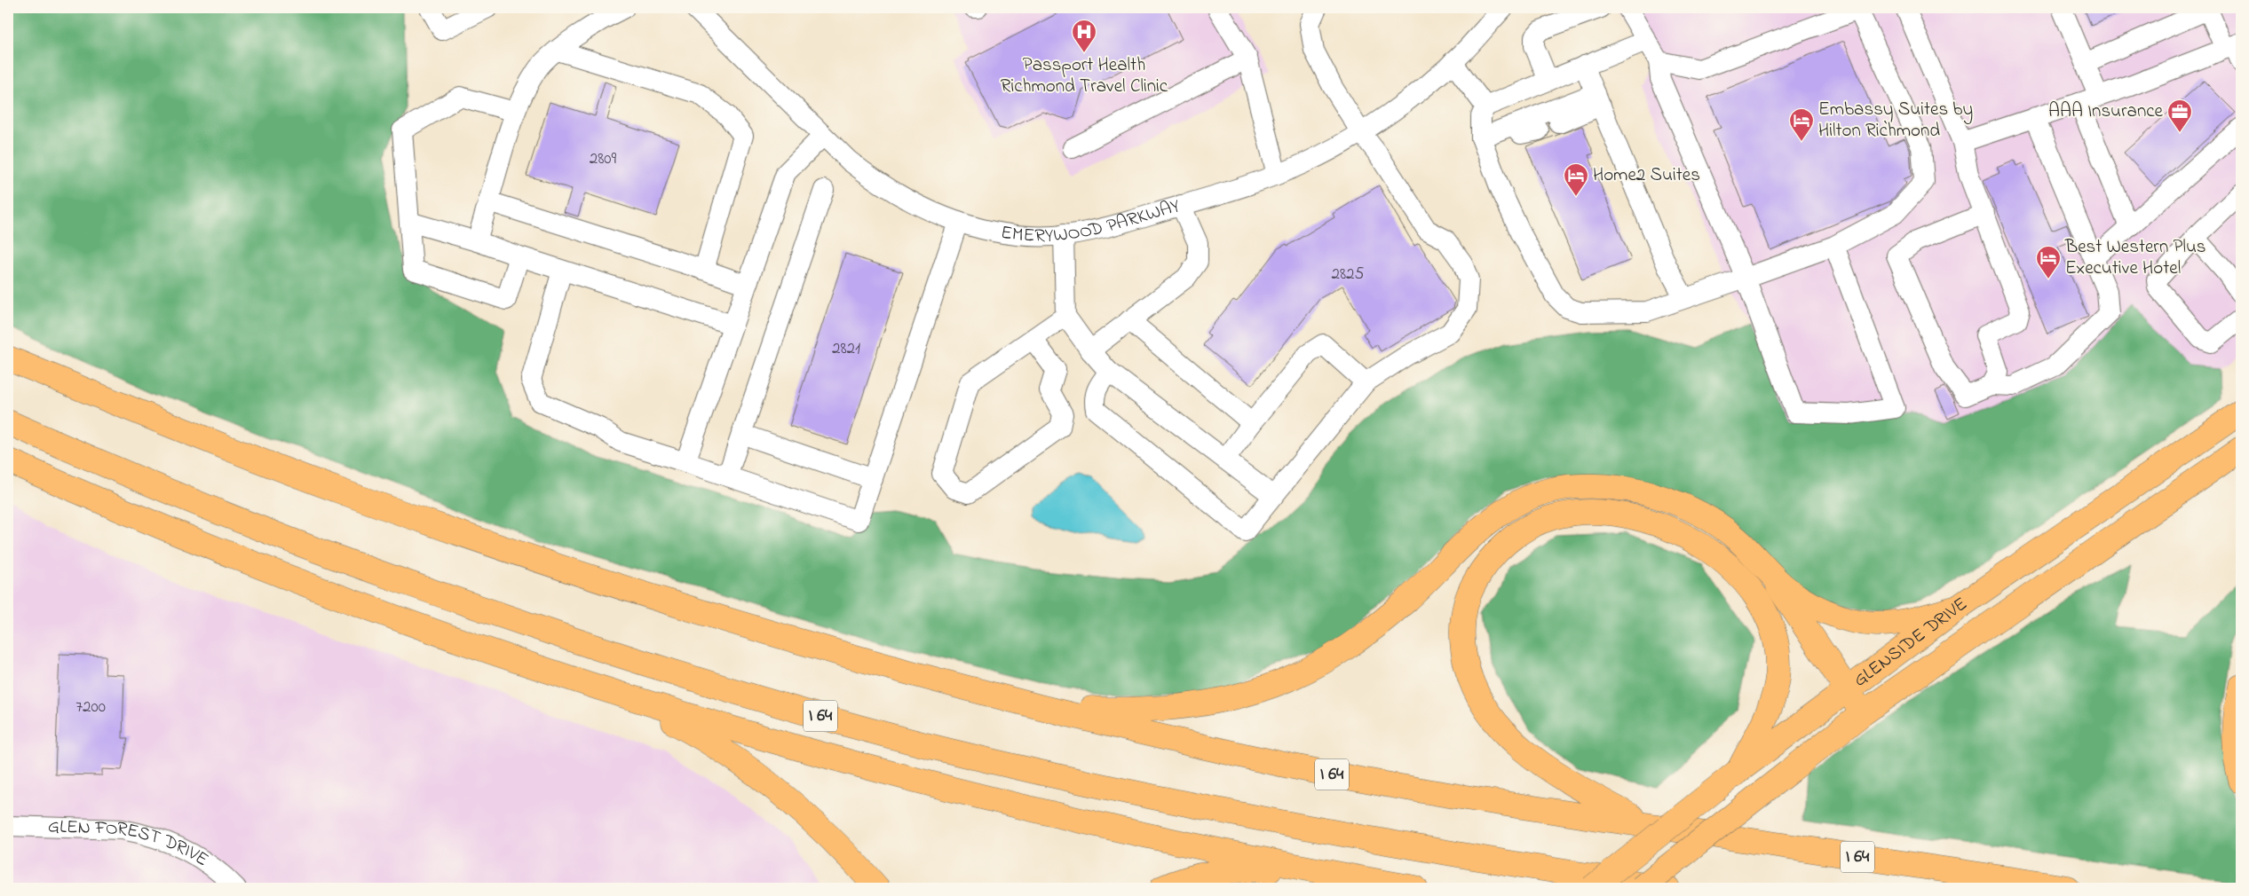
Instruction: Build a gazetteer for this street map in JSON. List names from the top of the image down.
{
  "streets": {
    "main road": ["GLENSIDE DRIVE", "I 64"],
    "street": ["EMERYWOOD PARKWAY", "GLEN FOREST DRIVE"]
  },
  "places": {
    "hospital": ["Passport Health Richmond Travel Clinic"],
    "office": ["AAA Insurance"],
    "hotel": ["Embassy Suites by Hilton Richmond", "Home2 Suites", "Best Western Plus Executive Hotel"]
  },
  "house_numbers": [
    "2809",
    "2825",
    "2821",
    "7200"
  ]
}
